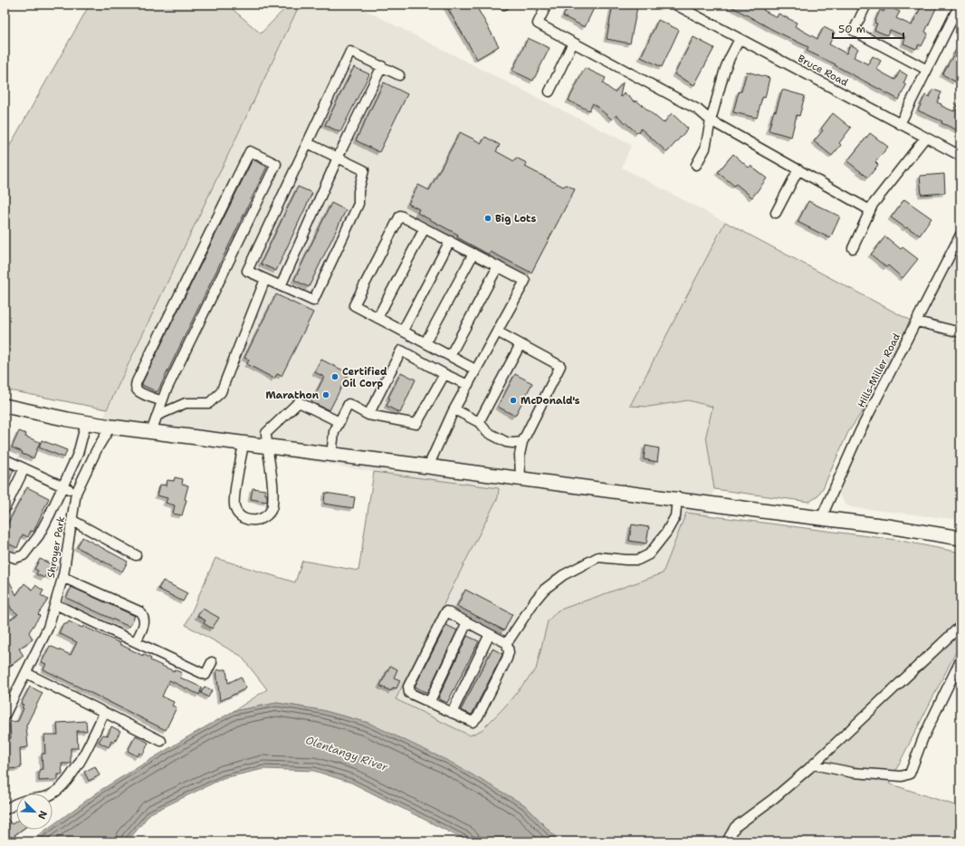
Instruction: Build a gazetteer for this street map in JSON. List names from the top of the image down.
{
  "streets": {
    "street": ["Bruce Road", "Hills-Miller Road", "Shroyer Park"]
  },
  "water": ["Olentangy River"],
  "places": [
    "Big Lots",
    "Certified Oil Corp",
    "Marathon",
    "McDonald's"
  ],
  "scale_bar": "50 m",
  "north": "bottom right"
}
